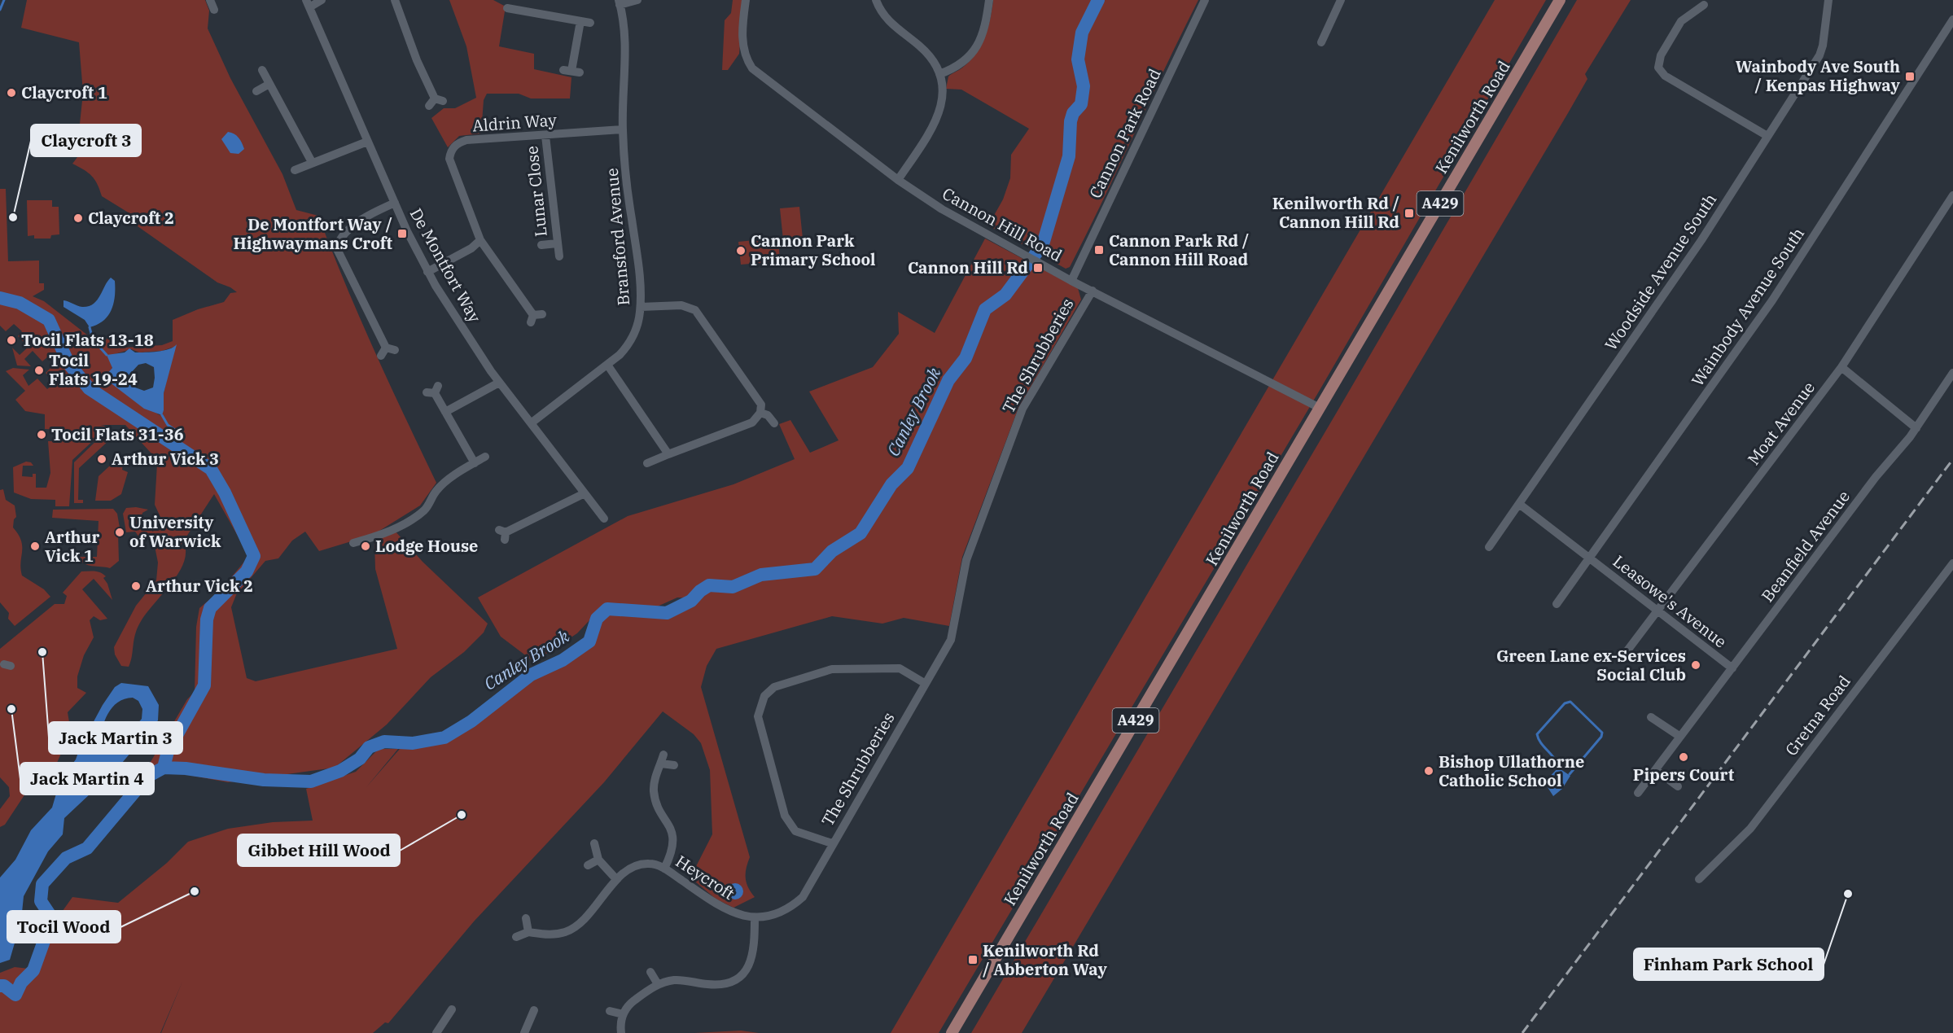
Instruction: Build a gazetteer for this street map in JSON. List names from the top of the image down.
{
  "streets": {
    "main road": ["Kenilworth Road", "A429"],
    "street": [
      "Aldrin Way",
      "Cannon Park Road",
      "Lunar Close",
      "Cannon Hill Road",
      "Bransford Avenue",
      "De Montfort Way",
      "Woodside Avenue South",
      "Wainbody Avenue South",
      "The Shrubberies",
      "Moat Avenue",
      "Beanfield Avenue",
      "Leasowe's Avenue",
      "Gretna Road",
      "Heycroft"
    ]
  },
  "crossings": [
    ["Kenilworth Road", "Cannon Hill Road"],
    ["Aldrin Way", "Lunar Close"],
    ["Aldrin Way", "Bransford Avenue"],
    ["Cannon Park Road", "Cannon Hill Road"],
    ["Cannon Hill Road", "The Shrubberies"],
    ["Bransford Avenue", "De Montfort Way"],
    ["Woodside Avenue South", "Leasowe's Avenue"],
    ["Wainbody Avenue South", "Leasowe's Avenue"],
    ["The Shrubberies", "Heycroft"],
    ["Moat Avenue", "Leasowe's Avenue"],
    ["Beanfield Avenue", "Leasowe's Avenue"]
  ],
  "water": ["Canley Brook"],
  "places": {
    "transit": [
      "Wainbody Ave South / Kenpas Highway",
      "Kenilworth Rd / Cannon Hill Rd",
      "De Montfort Way / Highwaymans Croft",
      "Cannon Park Rd / Cannon Hill Road",
      "Cannon Hill Rd",
      "Kenilworth Rd / Abberton Way"
    ],
    "other": [
      "Claycroft 1",
      "Claycroft 3",
      "Claycroft 2",
      "Cannon Park Primary School",
      "Tocil Flats 13-18",
      "Tocil Flats 19-24",
      "Tocil Flats 31-36",
      "Arthur Vick 3",
      "University of Warwick",
      "Arthur Vick 1",
      "Lodge House",
      "Arthur Vick 2",
      "Jack Martin 3",
      "Green Lane ex-Services Social Club",
      "Jack Martin 4",
      "Pipers Court",
      "Bishop Ullathorne Catholic School",
      "Gibbet Hill Wood",
      "Tocil Wood",
      "Finham Park School"
    ]
  }
}
